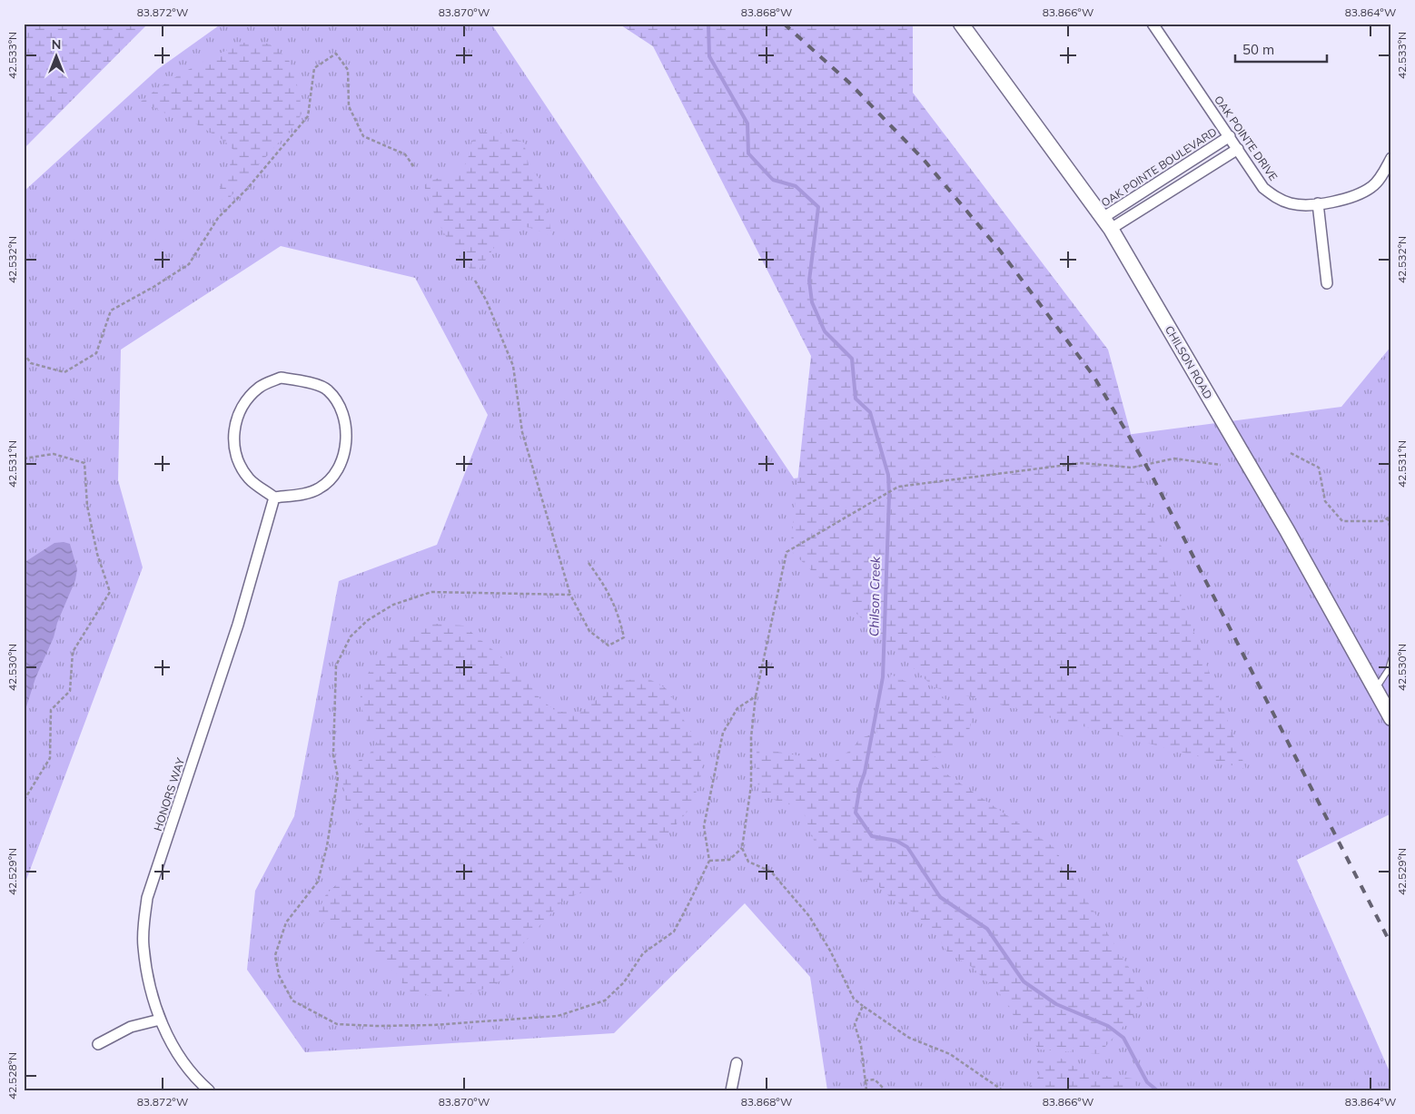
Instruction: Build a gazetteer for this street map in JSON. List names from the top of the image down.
{
  "streets": {
    "main road": ["CHILSON ROAD"],
    "street": ["OAK POINTE DRIVE", "OAK POINTE BOULEVARD", "HONORS WAY"]
  },
  "crossings": [
    ["OAK POINTE DRIVE", "OAK POINTE BOULEVARD"],
    ["OAK POINTE BOULEVARD", "CHILSON ROAD"]
  ],
  "water": ["Chilson Creek"],
  "scale_bar": "50 m",
  "north": "top",
  "coordinates": [
    "83.872°W",
    "83.870°W",
    "83.868°W",
    "83.866°W",
    "83.864°W",
    "42.533°N",
    "42.532°N",
    "42.531°N",
    "42.530°N",
    "42.529°N",
    "42.528°N"
  ]
}
